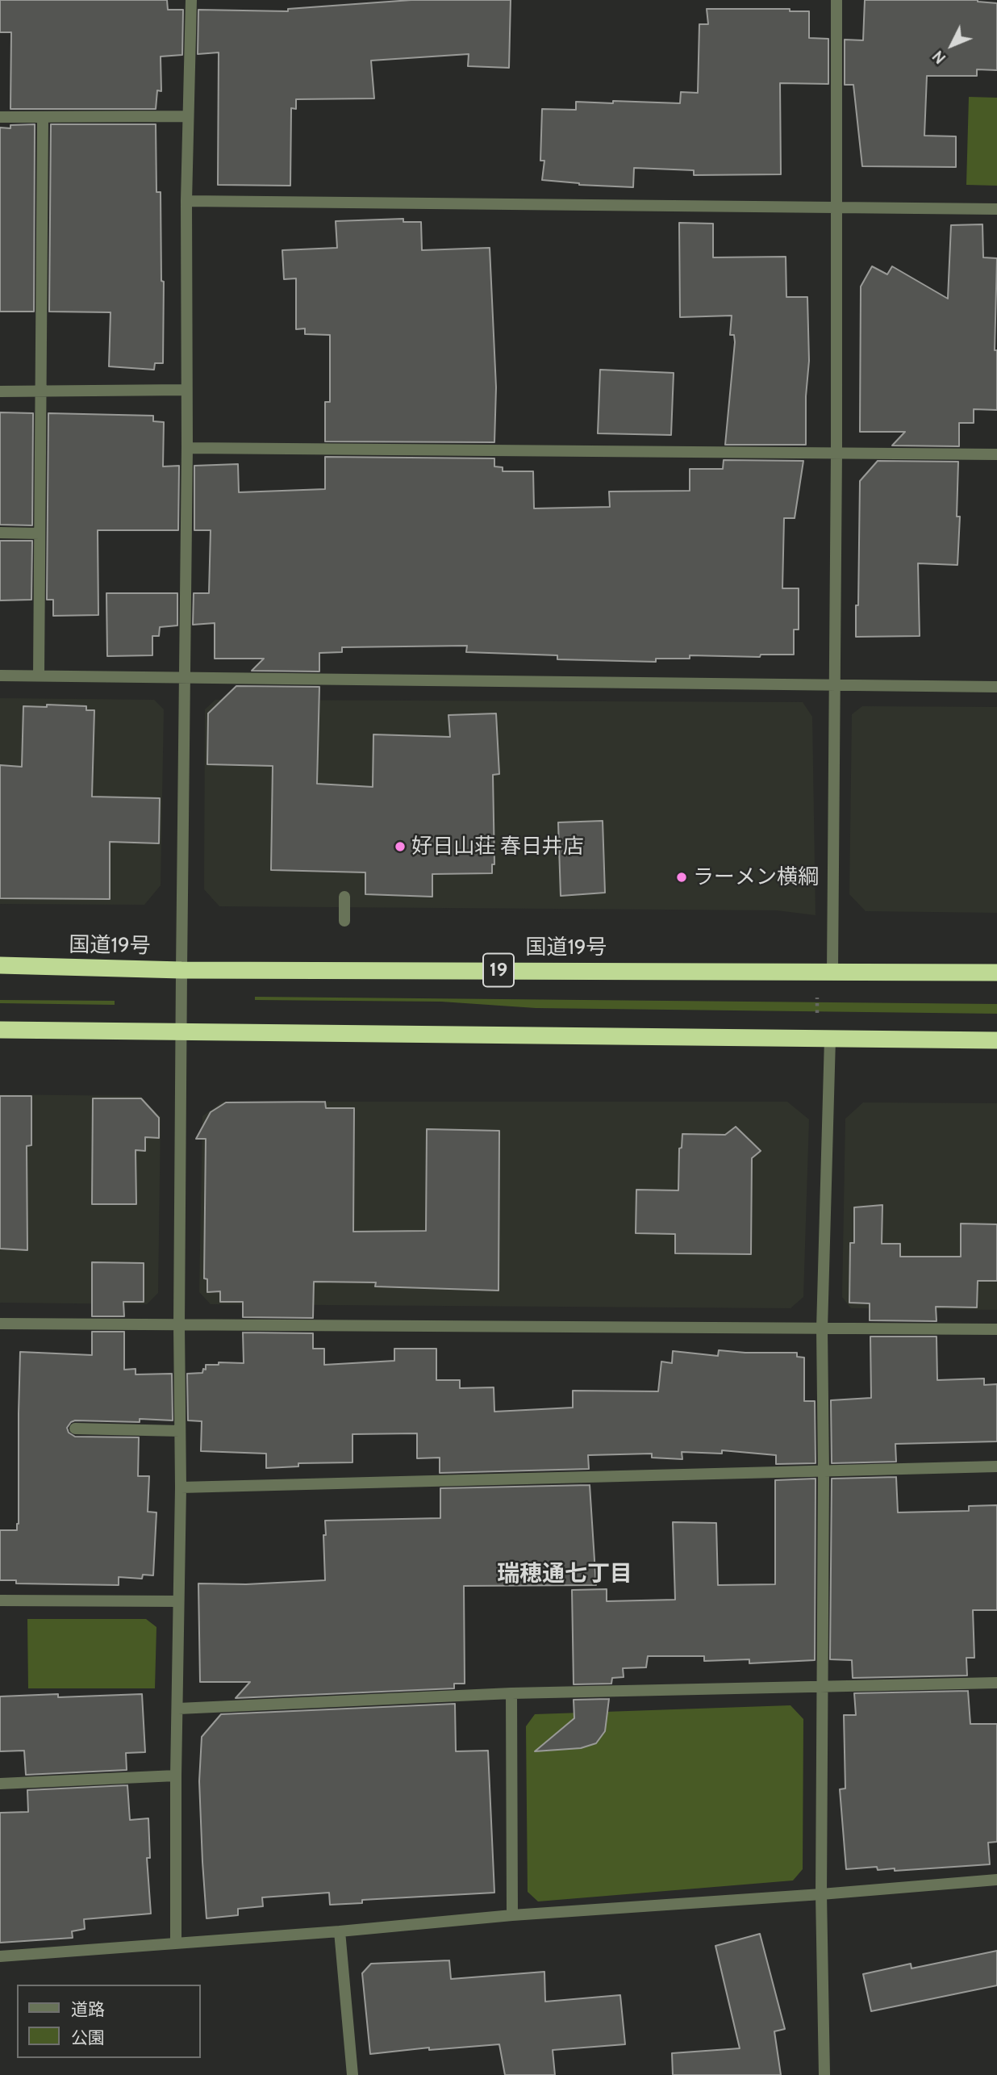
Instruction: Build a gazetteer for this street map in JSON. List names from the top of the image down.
{
  "streets": {
    "highway": ["国道19号", "19"]
  },
  "districts": ["瑞穂通七丁目"],
  "places": ["好日山荘 春日井店", "ラーメン横綱"],
  "legend": ["道路", "公園"],
  "north": "bottom left"
}
